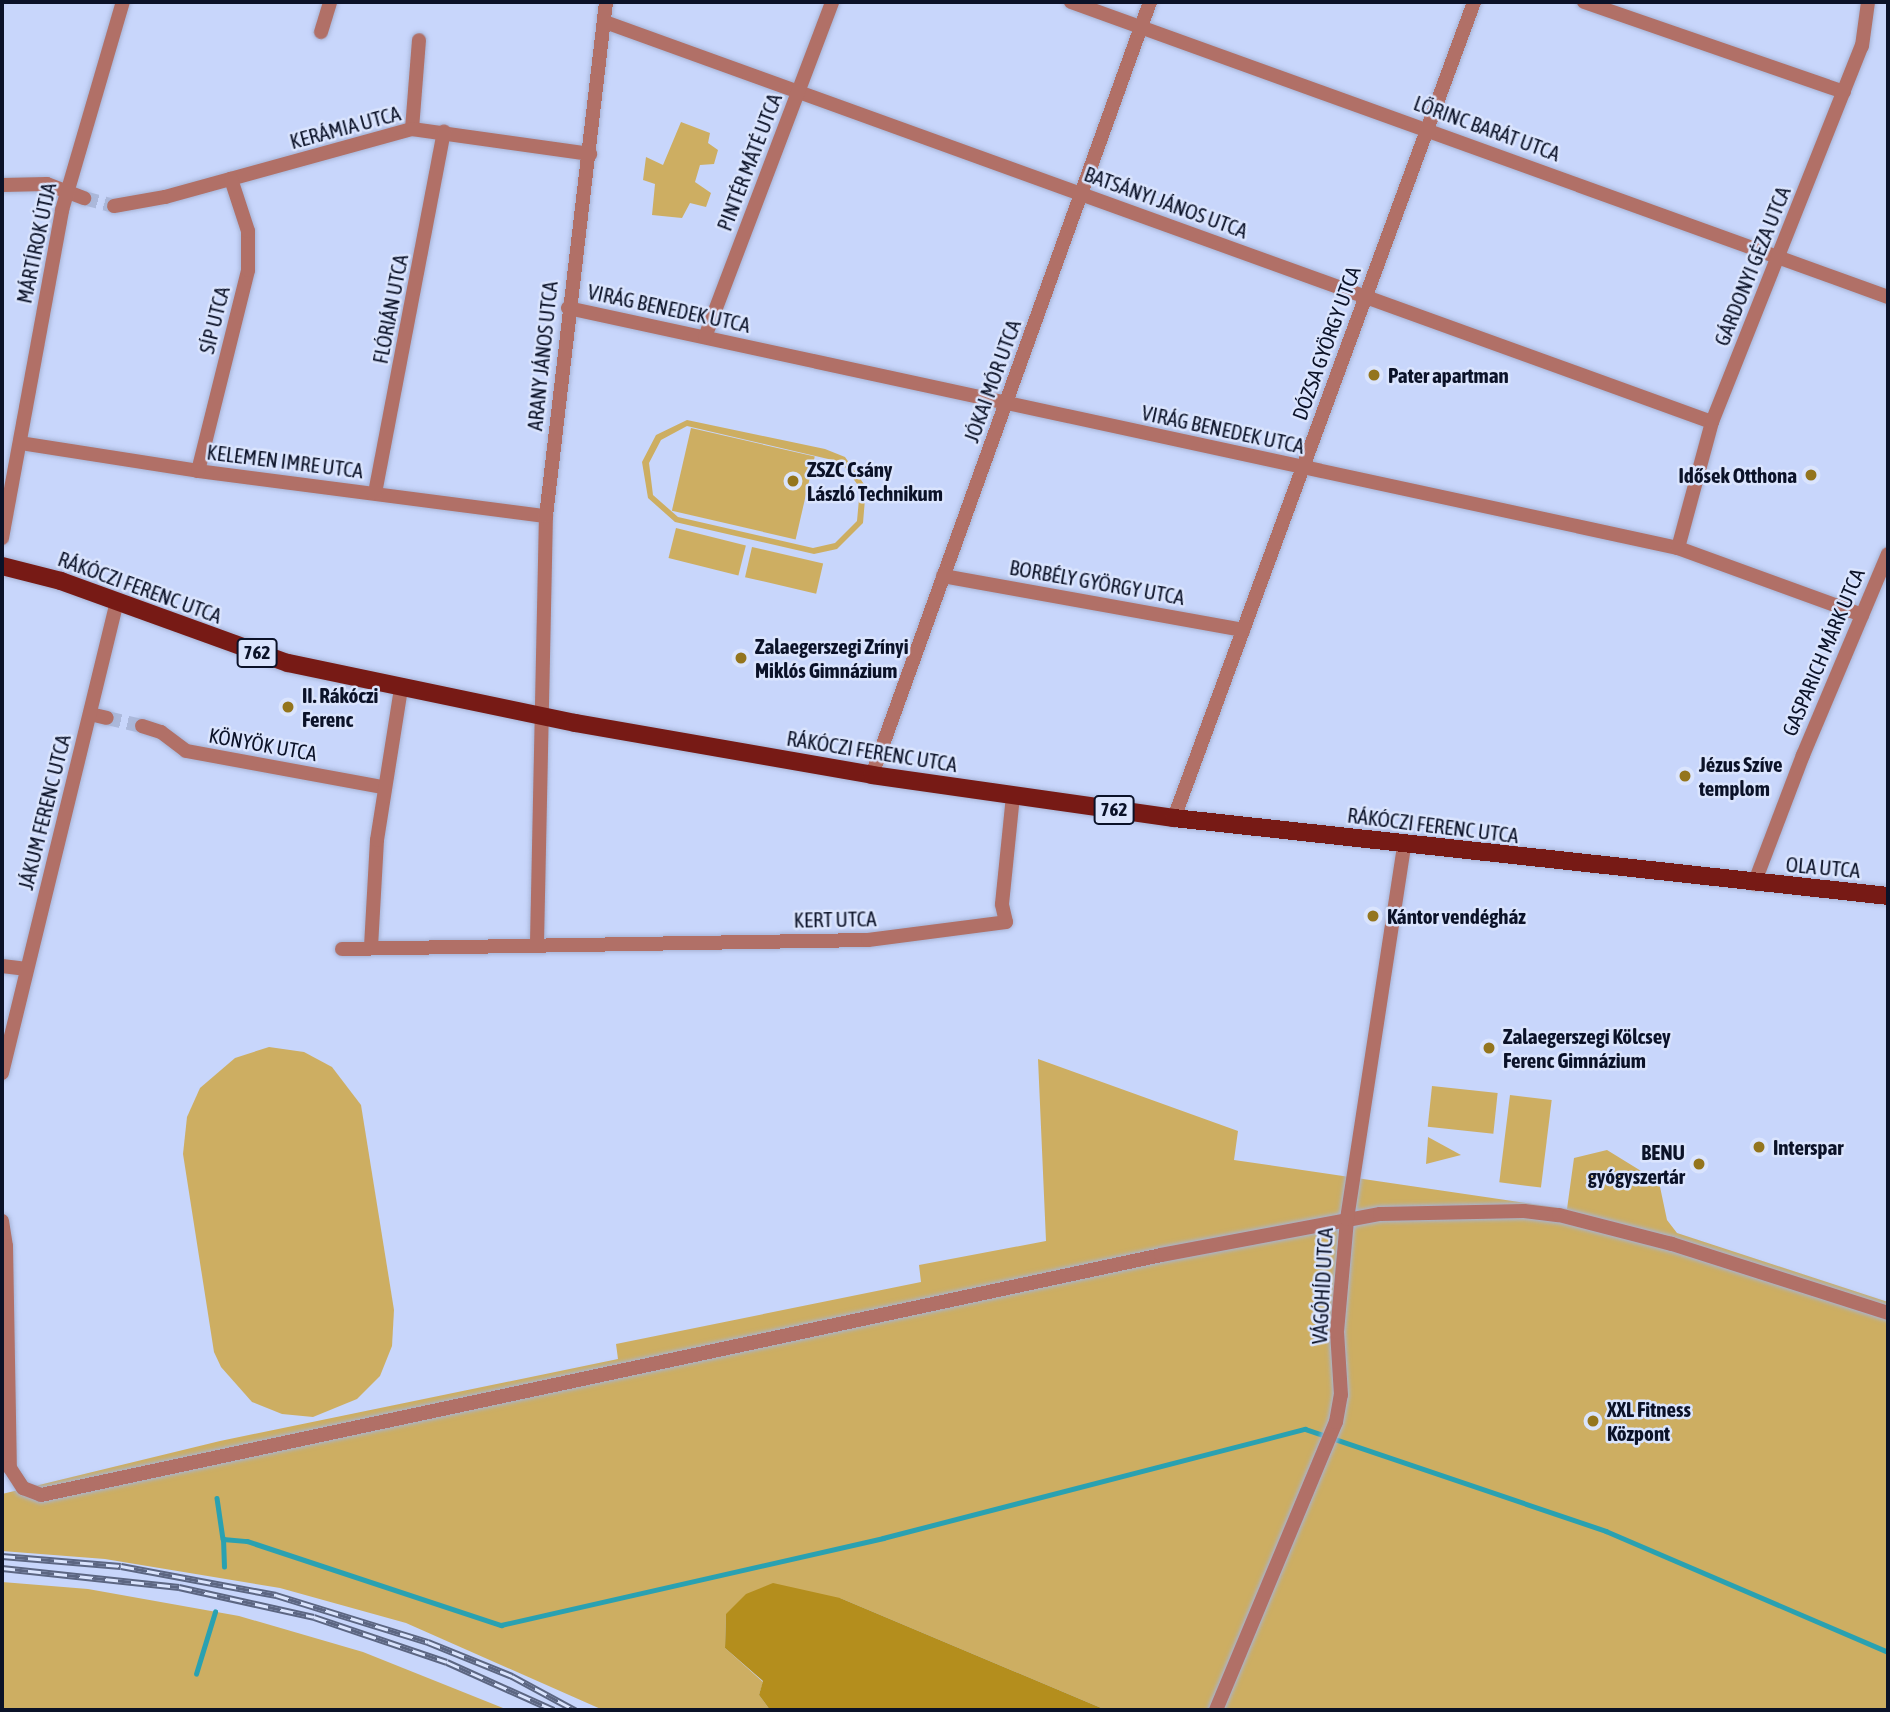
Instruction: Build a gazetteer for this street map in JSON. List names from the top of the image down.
{
  "streets": {
    "main road": ["RÁKÓCZI FERENC UTCA", "762", "OLA UTCA"],
    "street": [
      "KERÁMIA UTCA",
      "LŐRINC BARÁT UTCA",
      "PINTÉR MÁTÉ UTCA",
      "BATSÁNYI JÁNOS UTCA",
      "MÁRTÍROK ÚTJA",
      "GÁRDONYI GÉZA UTCA",
      "VIRÁG BENEDEK UTCA",
      "FLÓRIÁN UTCA",
      "SÍP UTCA",
      "DÓZSA GYÖRGY UTCA",
      "ARANY JÁNOS UTCA",
      "JÓKAI MÓR UTCA",
      "KELEMEN IMRE UTCA",
      "BORBÉLY GYÖRGY UTCA",
      "GASPARICH MÁRK UTCA",
      "KÖNYÖK UTCA",
      "JÁKUM FERENC UTCA",
      "KERT UTCA",
      "VÁGÓHÍD UTCA"
    ]
  },
  "crossings": [
    ["KERÁMIA UTCA", "FLÓRIÁN UTCA"],
    ["KERÁMIA UTCA", "SÍP UTCA"],
    ["KERÁMIA UTCA", "ARANY JÁNOS UTCA"],
    ["LŐRINC BARÁT UTCA", "GÁRDONYI GÉZA UTCA"],
    ["LŐRINC BARÁT UTCA", "DÓZSA GYÖRGY UTCA"],
    ["LŐRINC BARÁT UTCA", "JÓKAI MÓR UTCA"],
    ["PINTÉR MÁTÉ UTCA", "BATSÁNYI JÁNOS UTCA"],
    ["PINTÉR MÁTÉ UTCA", "VIRÁG BENEDEK UTCA"],
    ["BATSÁNYI JÁNOS UTCA", "GÁRDONYI GÉZA UTCA"],
    ["BATSÁNYI JÁNOS UTCA", "DÓZSA GYÖRGY UTCA"],
    ["BATSÁNYI JÁNOS UTCA", "ARANY JÁNOS UTCA"],
    ["BATSÁNYI JÁNOS UTCA", "JÓKAI MÓR UTCA"],
    ["MÁRTÍROK ÚTJA", "KELEMEN IMRE UTCA"],
    ["GÁRDONYI GÉZA UTCA", "VIRÁG BENEDEK UTCA"],
    ["VIRÁG BENEDEK UTCA", "DÓZSA GYÖRGY UTCA"],
    ["VIRÁG BENEDEK UTCA", "ARANY JÁNOS UTCA"],
    ["VIRÁG BENEDEK UTCA", "JÓKAI MÓR UTCA"],
    ["VIRÁG BENEDEK UTCA", "GASPARICH MÁRK UTCA"],
    ["FLÓRIÁN UTCA", "KELEMEN IMRE UTCA"],
    ["SÍP UTCA", "KELEMEN IMRE UTCA"],
    ["DÓZSA GYÖRGY UTCA", "BORBÉLY GYÖRGY UTCA"],
    ["DÓZSA GYÖRGY UTCA", "RÁKÓCZI FERENC UTCA"],
    ["ARANY JÁNOS UTCA", "KELEMEN IMRE UTCA"],
    ["ARANY JÁNOS UTCA", "RÁKÓCZI FERENC UTCA"],
    ["JÓKAI MÓR UTCA", "BORBÉLY GYÖRGY UTCA"],
    ["JÓKAI MÓR UTCA", "RÁKÓCZI FERENC UTCA"],
    ["RÁKÓCZI FERENC UTCA", "GASPARICH MÁRK UTCA"],
    ["RÁKÓCZI FERENC UTCA", "JÁKUM FERENC UTCA"],
    ["RÁKÓCZI FERENC UTCA", "OLA UTCA"],
    ["RÁKÓCZI FERENC UTCA", "KERT UTCA"],
    ["RÁKÓCZI FERENC UTCA", "VÁGÓHÍD UTCA"],
    ["GASPARICH MÁRK UTCA", "OLA UTCA"]
  ],
  "places": [
    "Pater apartman",
    "Idősek Otthona",
    "ZSZC Csány László Technikum",
    "Zalaegerszegi Zrínyi Miklós Gimnázium",
    "II. Rákóczi Ferenc",
    "Jézus Szíve templom",
    "Kántor vendégház",
    "Zalaegerszegi Kölcsey Ferenc Gimnázium",
    "Interspar",
    "BENU gyógyszertár",
    "XXL Fitness Központ"
  ]
}
